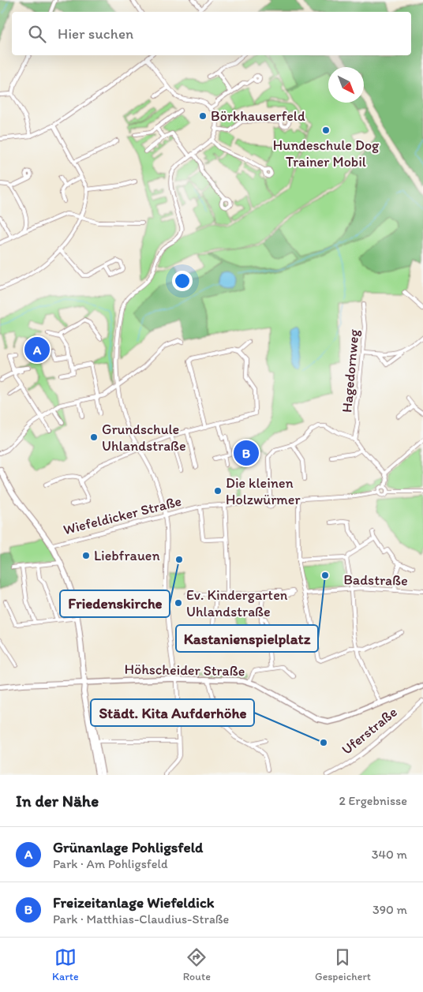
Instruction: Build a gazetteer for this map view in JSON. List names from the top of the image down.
{
  "streets": {
    "main road": ["Höhscheider Straße"],
    "street": [
      "Hagedornweg",
      "Wiefeldicker Straße",
      "Badstraße",
      "Uferstraße"
    ]
  },
  "places": [
    "Börkhauserfeld",
    "Hundeschule Dog Trainer Mobil",
    "Grundschule Uhlandstraße",
    "Die kleinen Holzwürmer",
    "Liebfrauen",
    "Friedenskirche",
    "Kastanienspielplatz",
    "Ev. Kindergarten Uhlandstraße",
    "Städt. Kita Aufderhöhe"
  ],
  "north": "bottom right",
  "page": {
    "search": "Hier suchen",
    "pins": ["A", "B"],
    "heading": ["In der Nähe", "2 Ergebnisse"],
    "list": [
      {
        "mark": "A",
        "name": "Grünanlage Pohligsfeld",
        "note": "Park · Am Pohligsfeld",
        "value": "340 m"
      },
      {
        "mark": "B",
        "name": "Freizeitanlage Wiefeldick",
        "note": "Park · Matthias-Claudius-Straße",
        "value": "390 m"
      }
    ],
    "nav": ["Karte", "Route", "Gespeichert"]
  }
}
